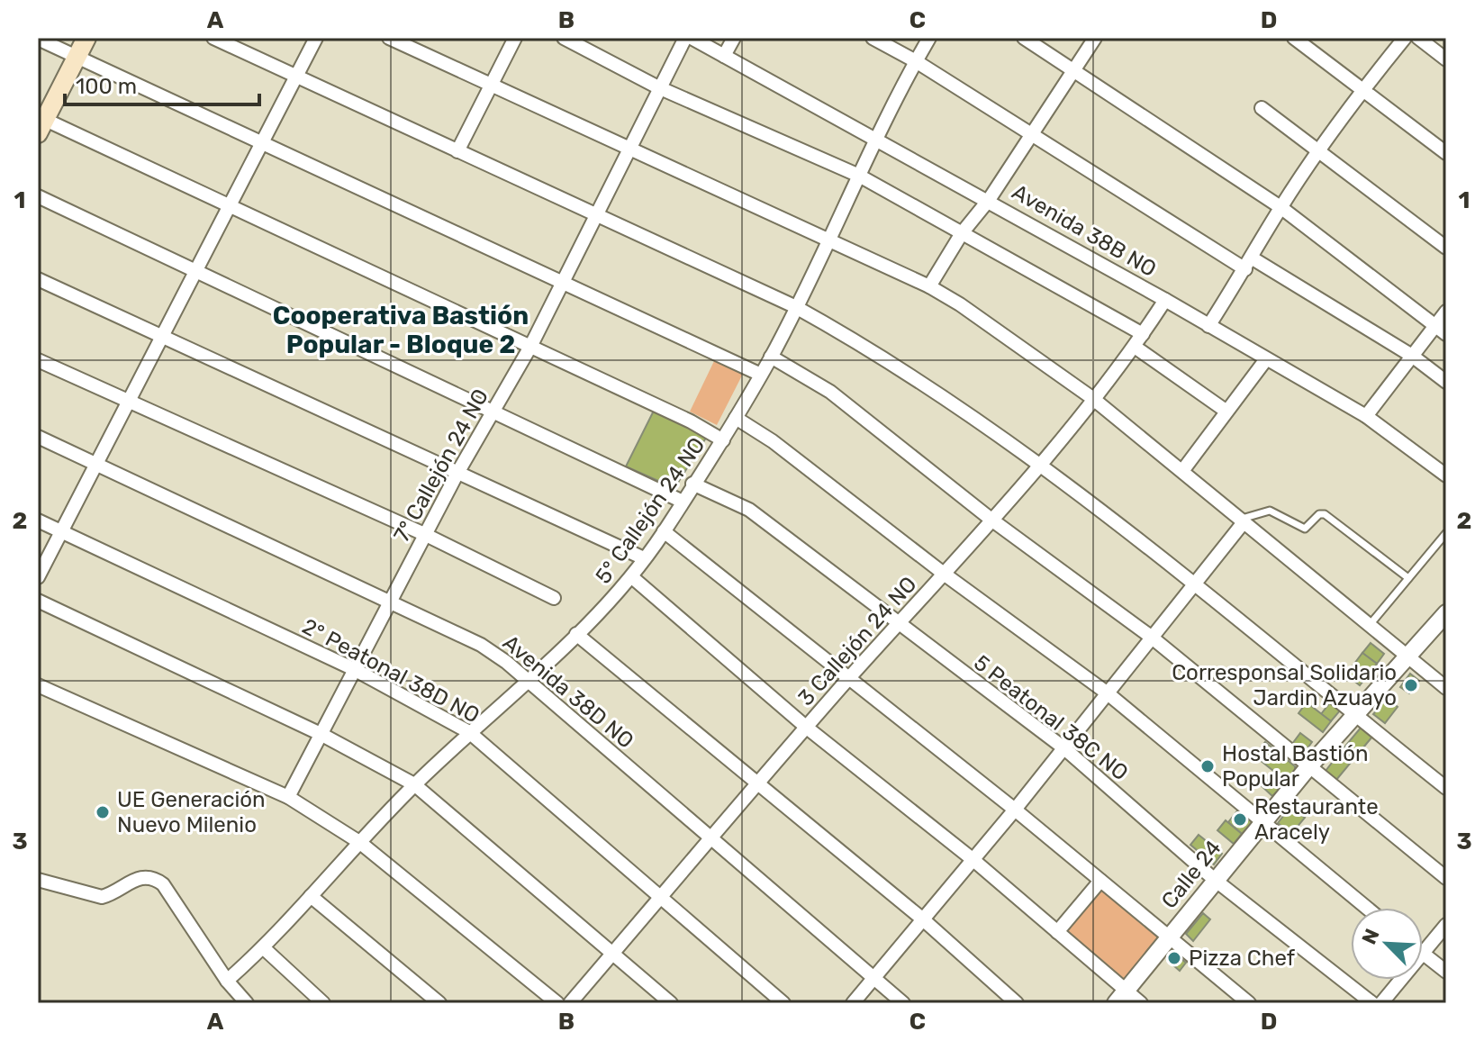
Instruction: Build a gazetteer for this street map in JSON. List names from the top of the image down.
{
  "streets": {
    "street": [
      "Avenida 38B NO",
      "7° Callejón 24 NO",
      "5° Callejón 24 NO",
      "3 Callejón 24 NO",
      "2° Peatonal 38D NO",
      "Avenida 38D NO",
      "5 Peatonal 38C NO",
      "Calle 24"
    ]
  },
  "crossings": [
    ["Avenida 38B NO", "5° Callejón 24 NO"],
    ["Avenida 38B NO", "3 Callejón 24 NO"],
    ["7° Callejón 24 NO", "2° Peatonal 38D NO"],
    ["7° Callejón 24 NO", "Avenida 38D NO"],
    ["5° Callejón 24 NO", "2° Peatonal 38D NO"],
    ["5° Callejón 24 NO", "Avenida 38D NO"],
    ["5° Callejón 24 NO", "5 Peatonal 38C NO"],
    ["3 Callejón 24 NO", "2° Peatonal 38D NO"],
    ["3 Callejón 24 NO", "Avenida 38D NO"],
    ["3 Callejón 24 NO", "5 Peatonal 38C NO"],
    ["5 Peatonal 38C NO", "Calle 24"]
  ],
  "districts": ["Cooperativa Bastión Popular - Bloque 2"],
  "places": [
    "Corresponsal Solidario Jardin Azuayo",
    "Hostal Bastión Popular",
    "UE Generación Nuevo Milenio",
    "Restaurante Aracely",
    "Pizza Chef"
  ],
  "scale_bar": "100 m",
  "north": "top left",
  "grid": {
    "columns": [
      "A",
      "B",
      "C",
      "D"
    ],
    "rows": ["1", "2", "3"]
  }
}
